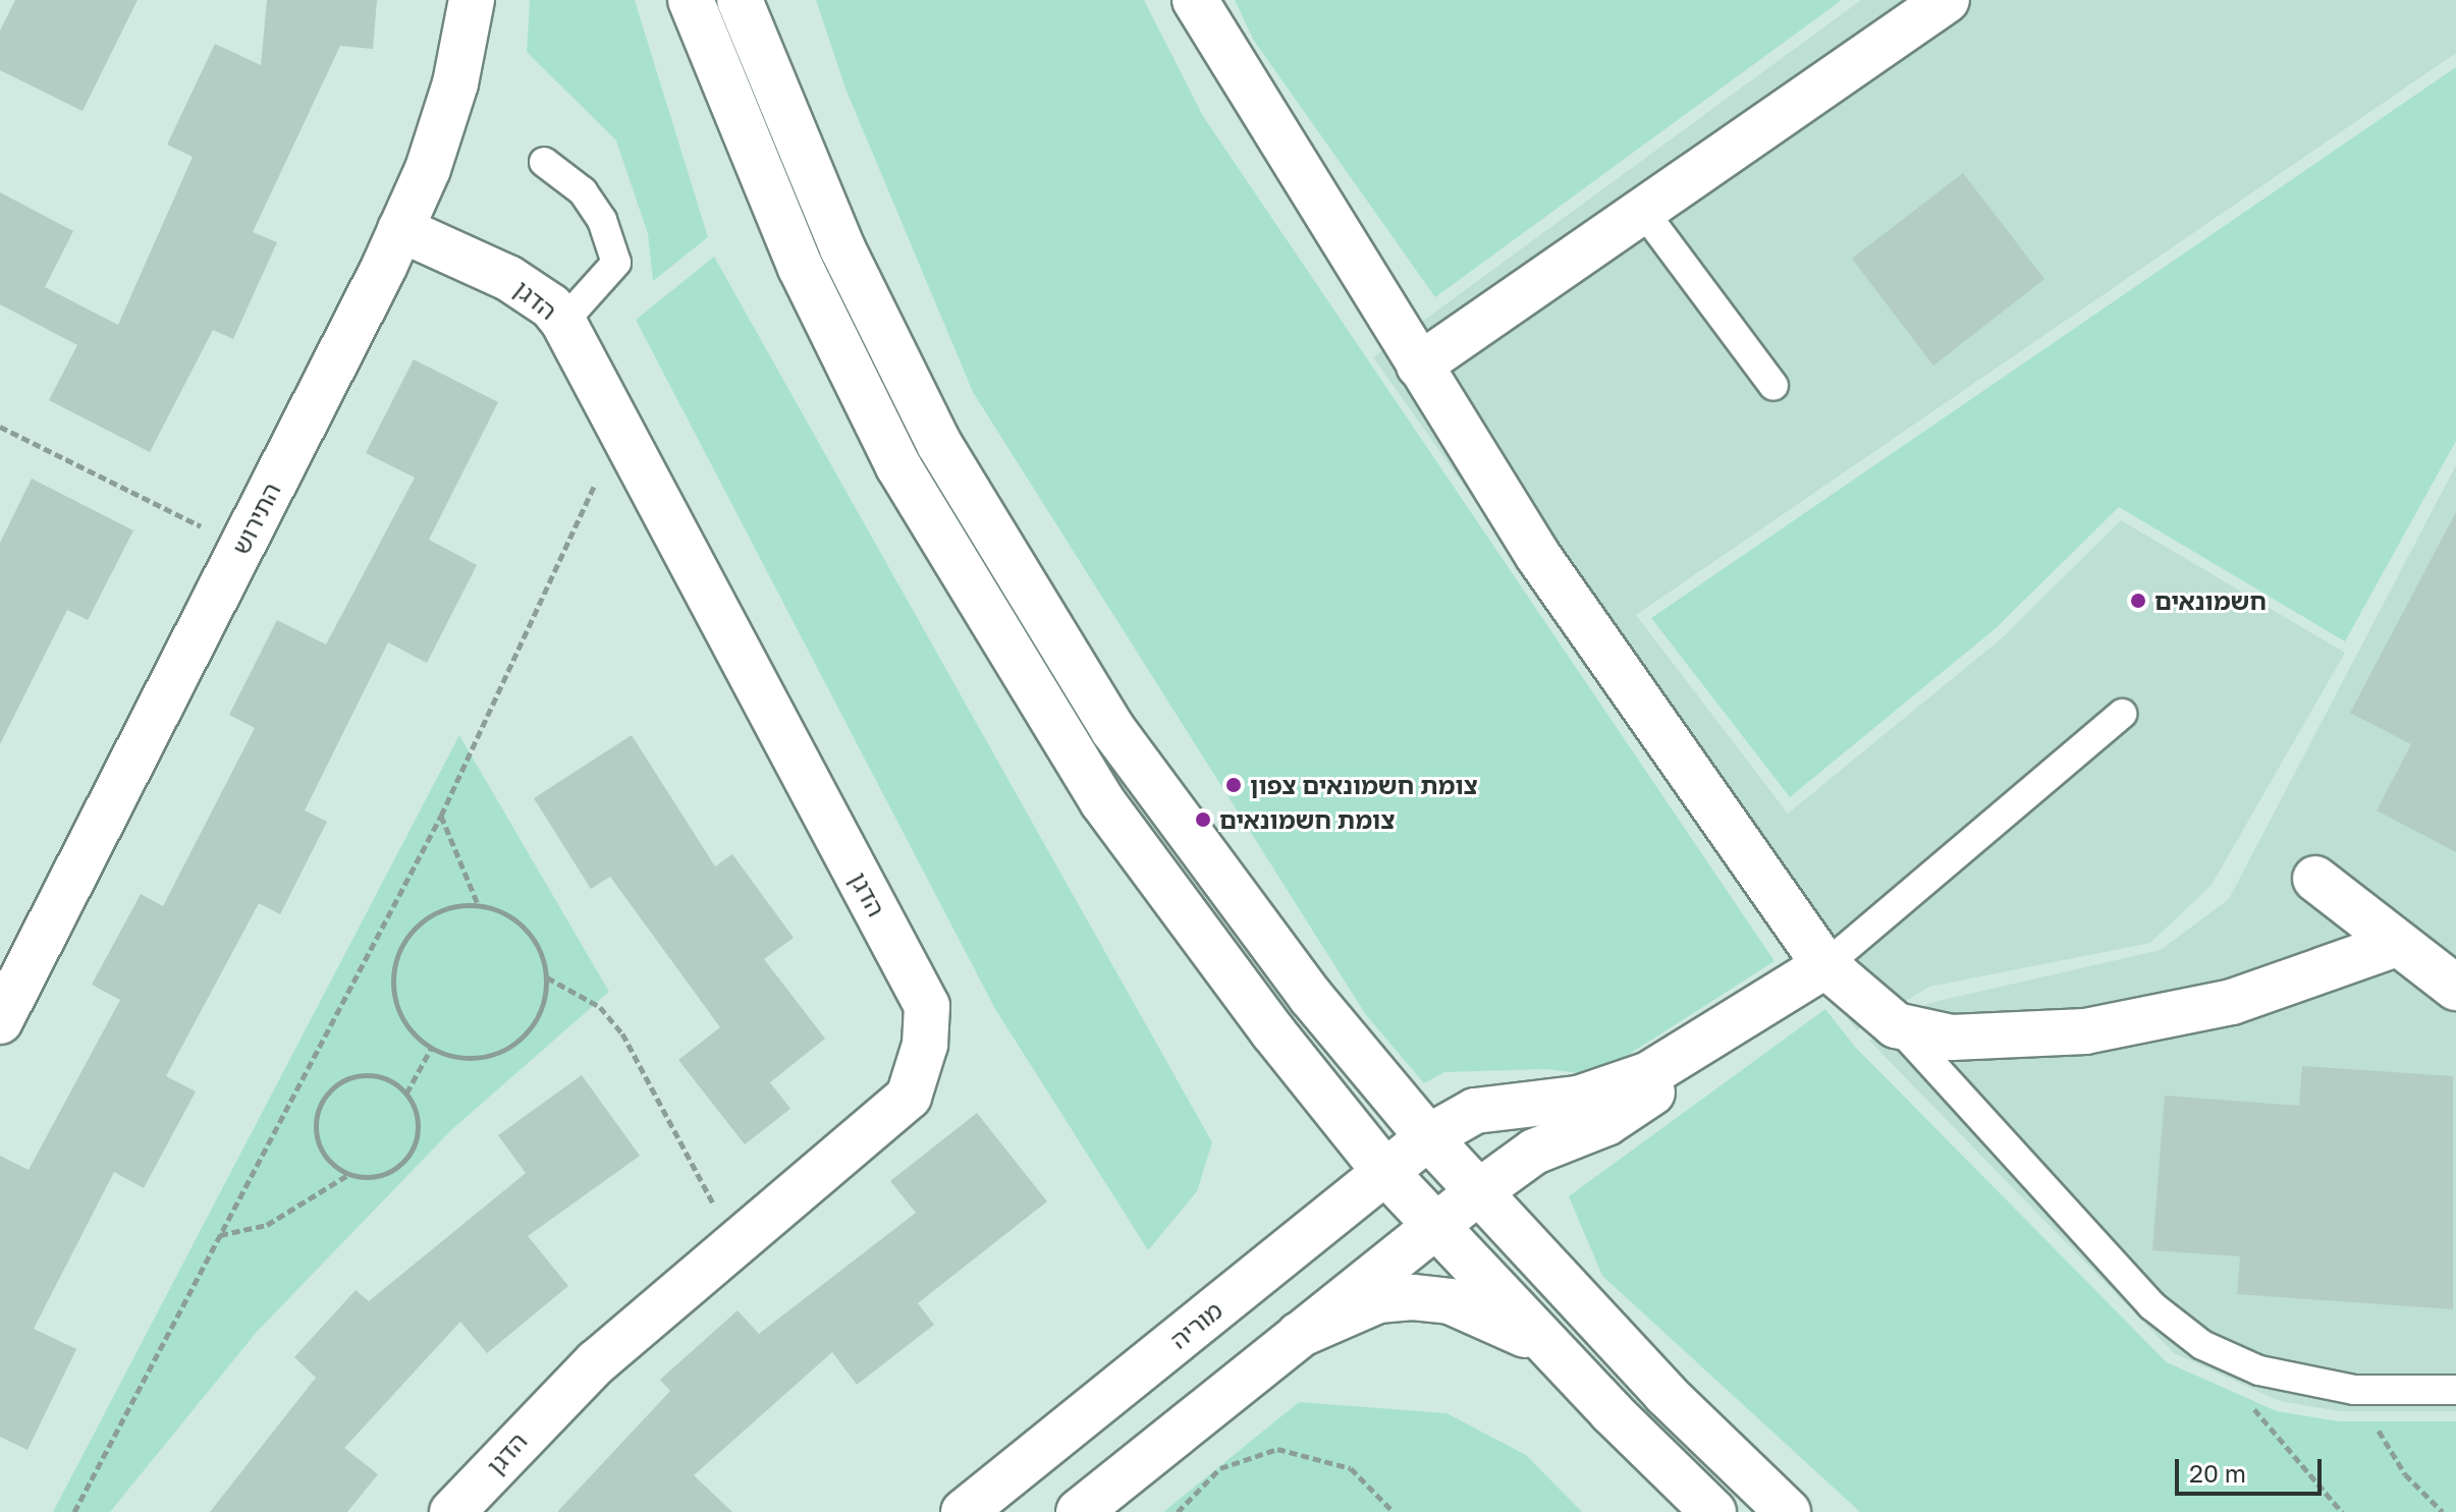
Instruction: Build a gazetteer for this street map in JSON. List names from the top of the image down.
{
  "streets": {
    "street": ["הדגן", "התירוש", "מוריה"]
  },
  "crossings": [
    ["הדגן", "התירוש"]
  ],
  "places": ["חשמונאים", "צומת חשמונאים צפון", "צומת חשמונאים"],
  "scale_bar": "20 m"
}
